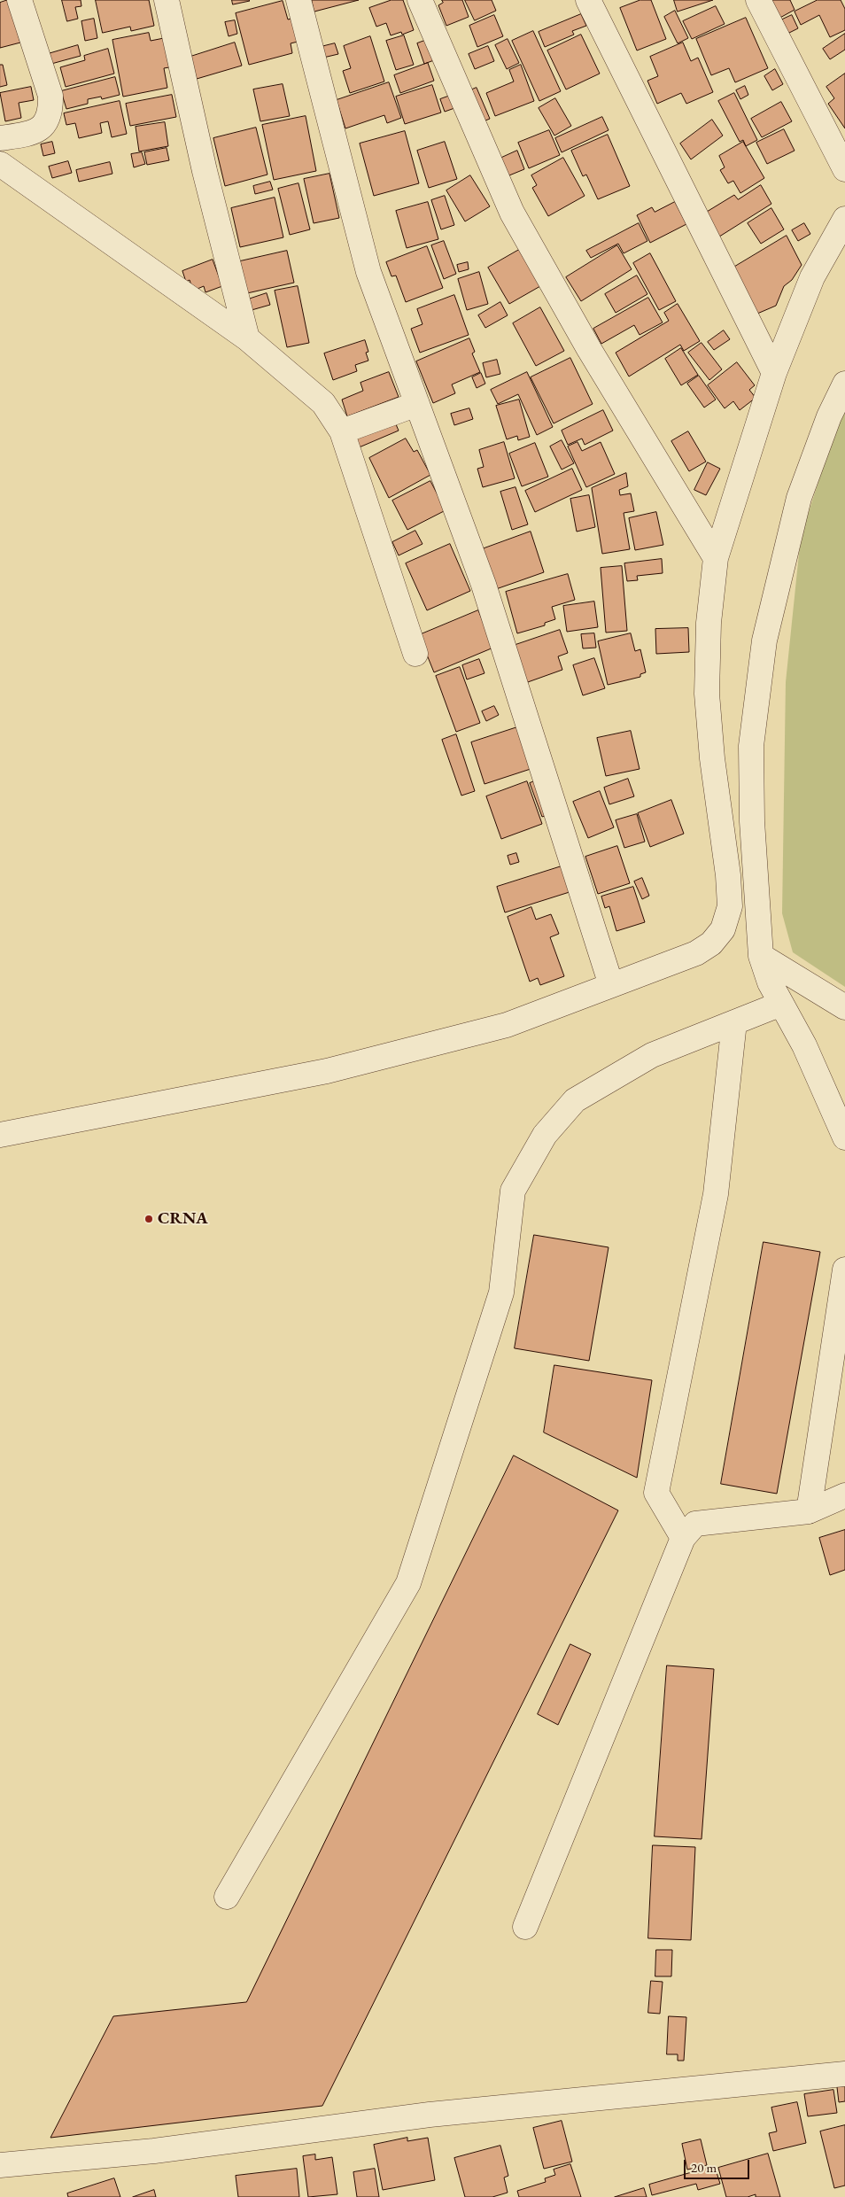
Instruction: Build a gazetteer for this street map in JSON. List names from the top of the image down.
{
  "places": ["CRNA"],
  "scale_bar": "20 m"
}
